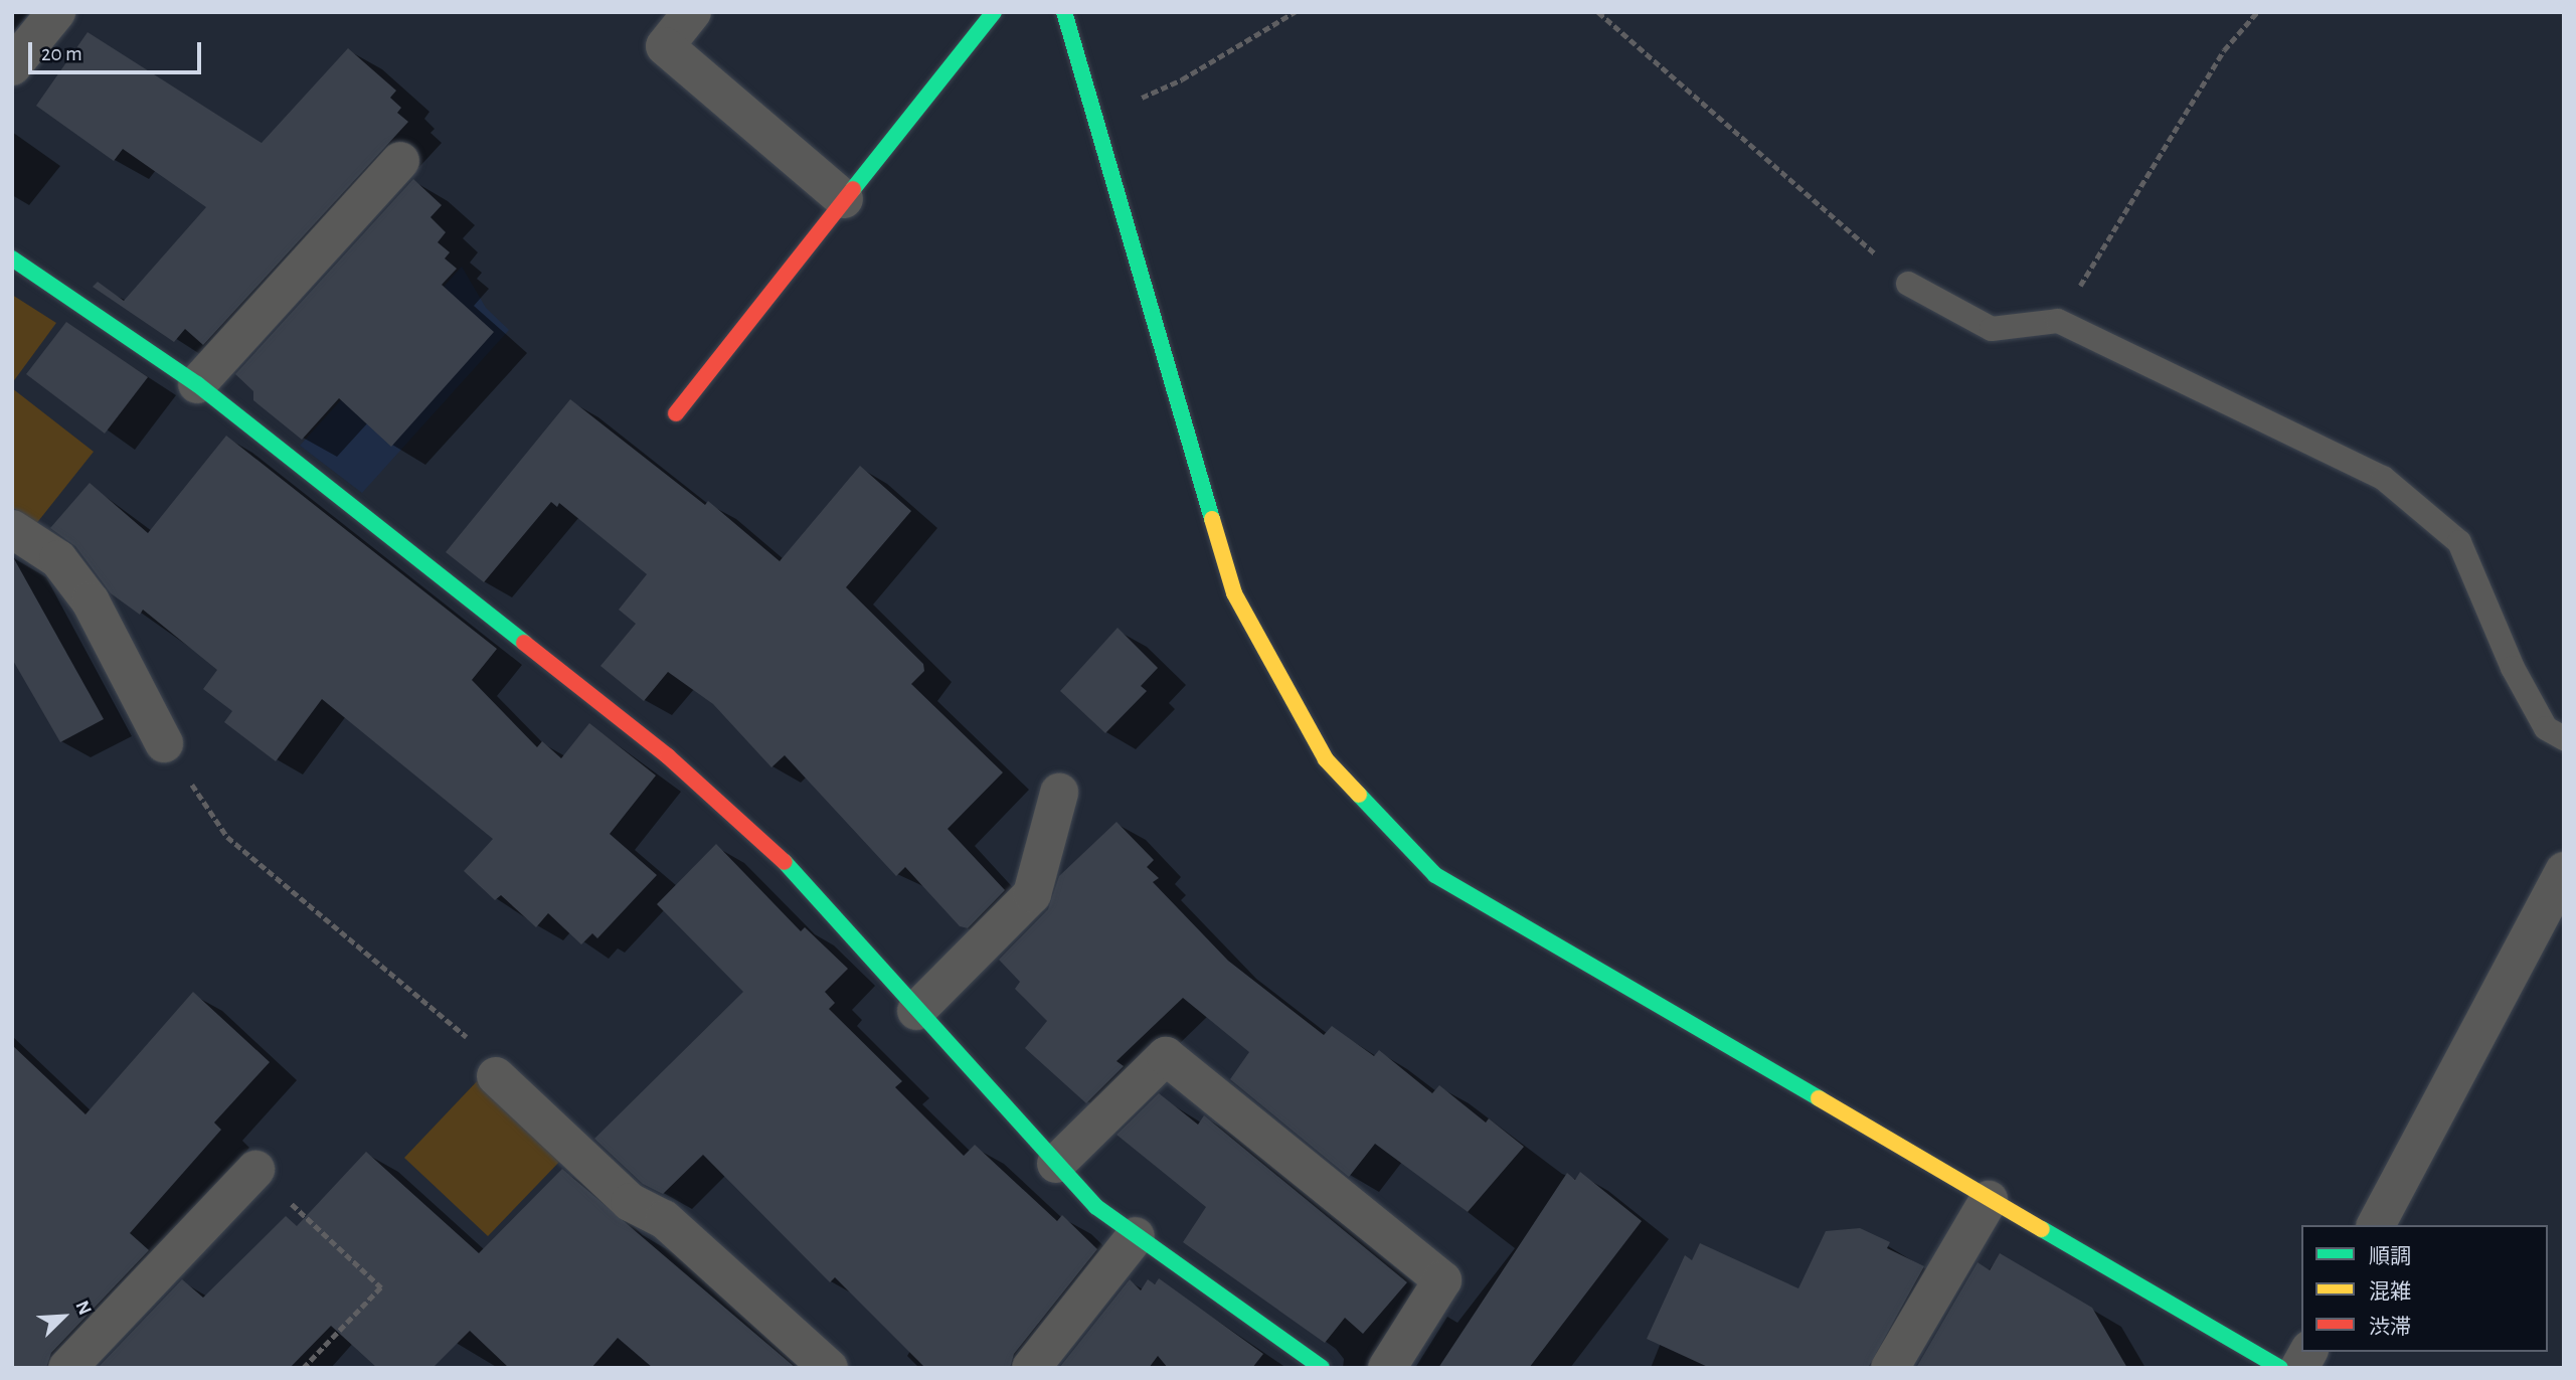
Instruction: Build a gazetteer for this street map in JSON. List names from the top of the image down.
{
  "legend": ["順調", "混雑", "渋滞"],
  "scale_bar": "20 m",
  "north": "top right"
}
